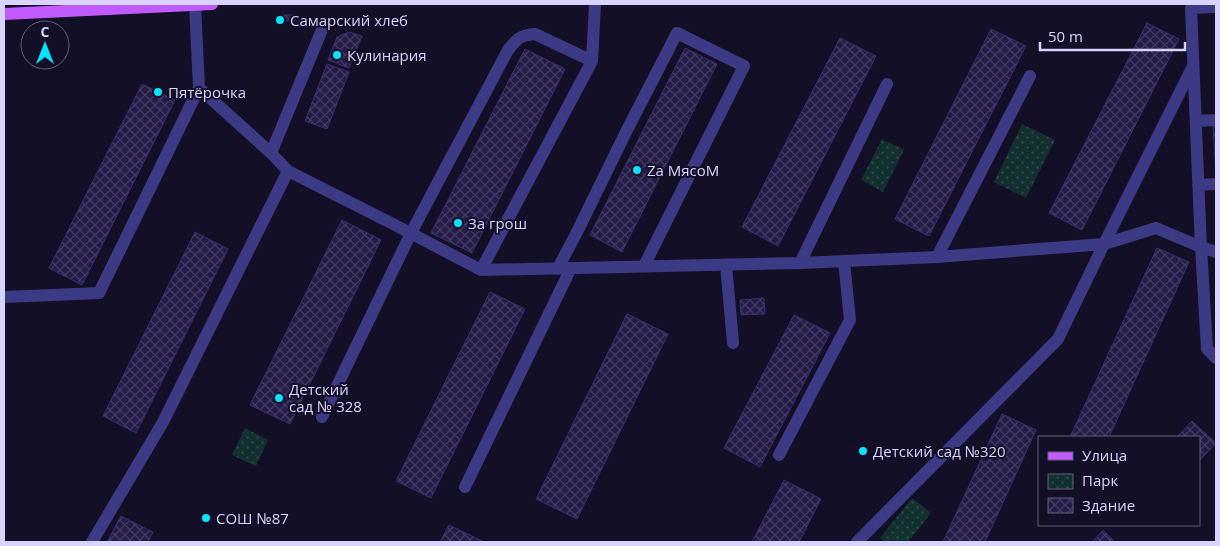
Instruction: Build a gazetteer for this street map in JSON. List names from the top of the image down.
{
  "places": [
    "Самарский хлеб",
    "Кулинария",
    "Пятёрочка",
    "Za МясоМ",
    "За грош",
    "Детский сад № 328",
    "Детский сад №320",
    "СОШ №87"
  ],
  "legend": ["Улица", "Парк", "Здание"],
  "scale_bar": "50 m",
  "north": "top"
}
